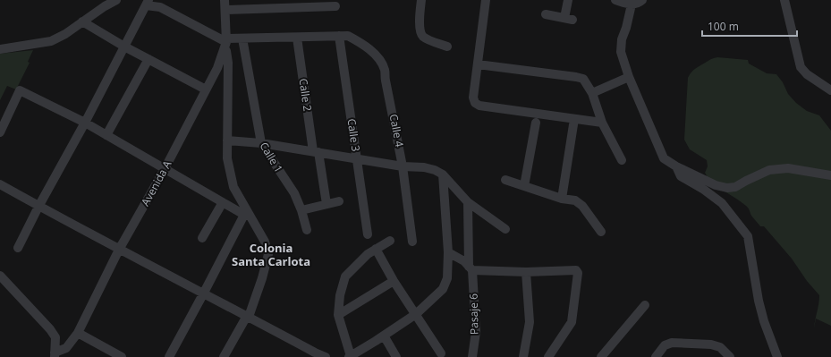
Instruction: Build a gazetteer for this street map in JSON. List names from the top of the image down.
{
  "streets": {
    "street": [
      "Calle 2",
      "Calle 4",
      "Calle 3",
      "Calle 1",
      "Avenida A",
      "Pasaje 6"
    ]
  },
  "crossings": [
    ["Calle 4", "Calle 3"]
  ],
  "districts": ["Colonia Santa Carlota"],
  "scale_bar": "100 m"
}
